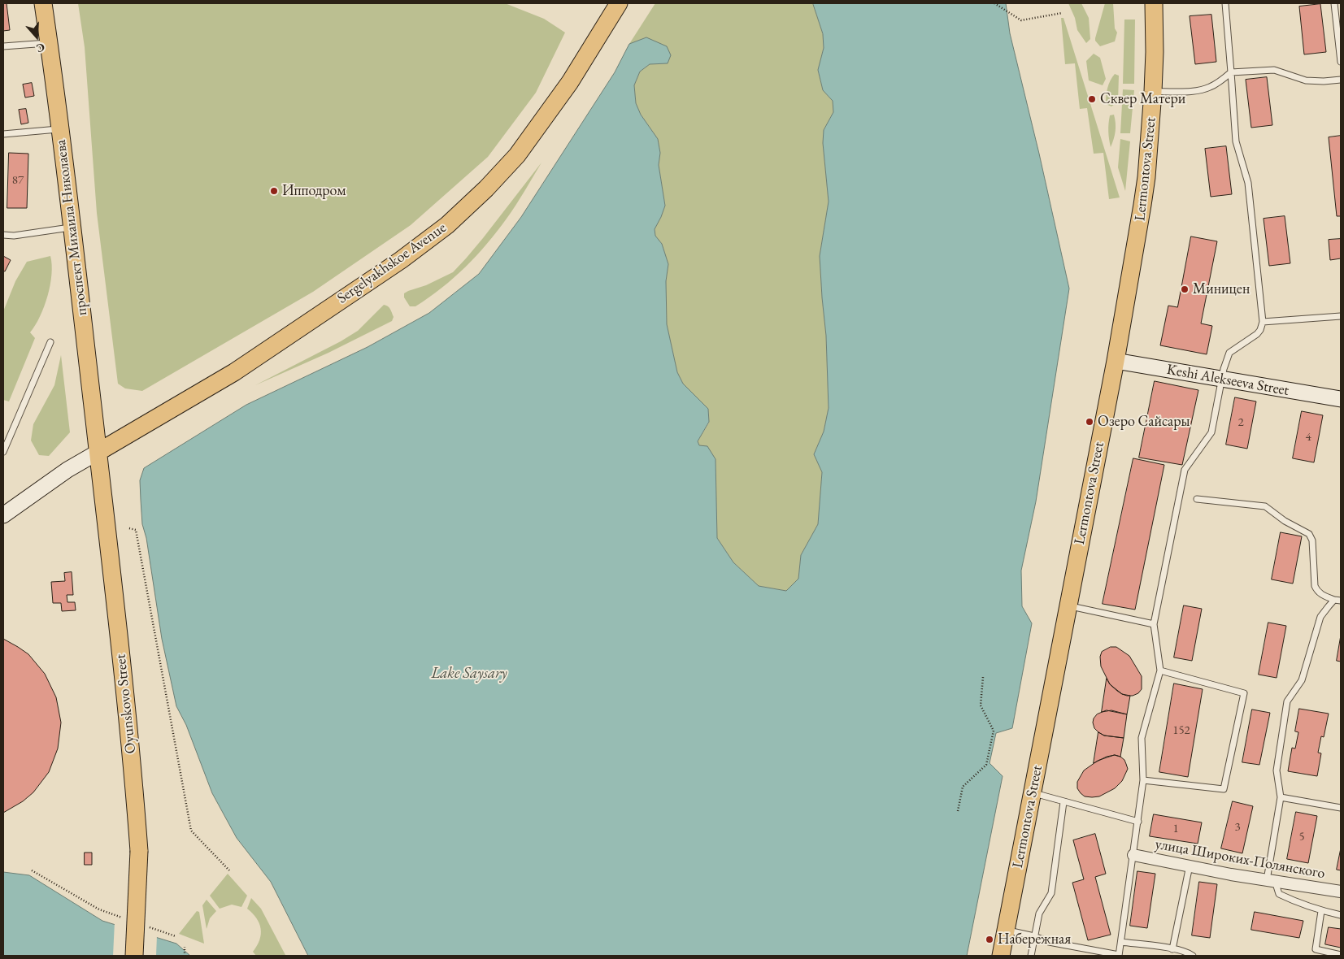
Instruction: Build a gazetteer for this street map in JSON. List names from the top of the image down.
{
  "streets": {
    "main road": [
      "Lermontova Street",
      "проспект Михаила Николаева",
      "Sergelyakhskoe Avenue",
      "Keshi Alekseeva Street",
      "Oyunskovo Street"
    ],
    "street": ["улица Широких-Полянского"]
  },
  "crossings": [
    ["Lermontova Street", "Keshi Alekseeva Street"],
    ["проспект Михаила Николаева", "Sergelyakhskoe Avenue"],
    ["проспект Михаила Николаева", "Oyunskovo Street"],
    ["Sergelyakhskoe Avenue", "Oyunskovo Street"]
  ],
  "water": ["Lake Saysary"],
  "places": [
    "Сквер Матери",
    "Ипподром",
    "Миницен",
    "Озеро Сайсары",
    "Набережная"
  ],
  "house_numbers": [
    "87",
    "2",
    "4",
    "152",
    "3",
    "1",
    "5"
  ],
  "north": "bottom"
}
